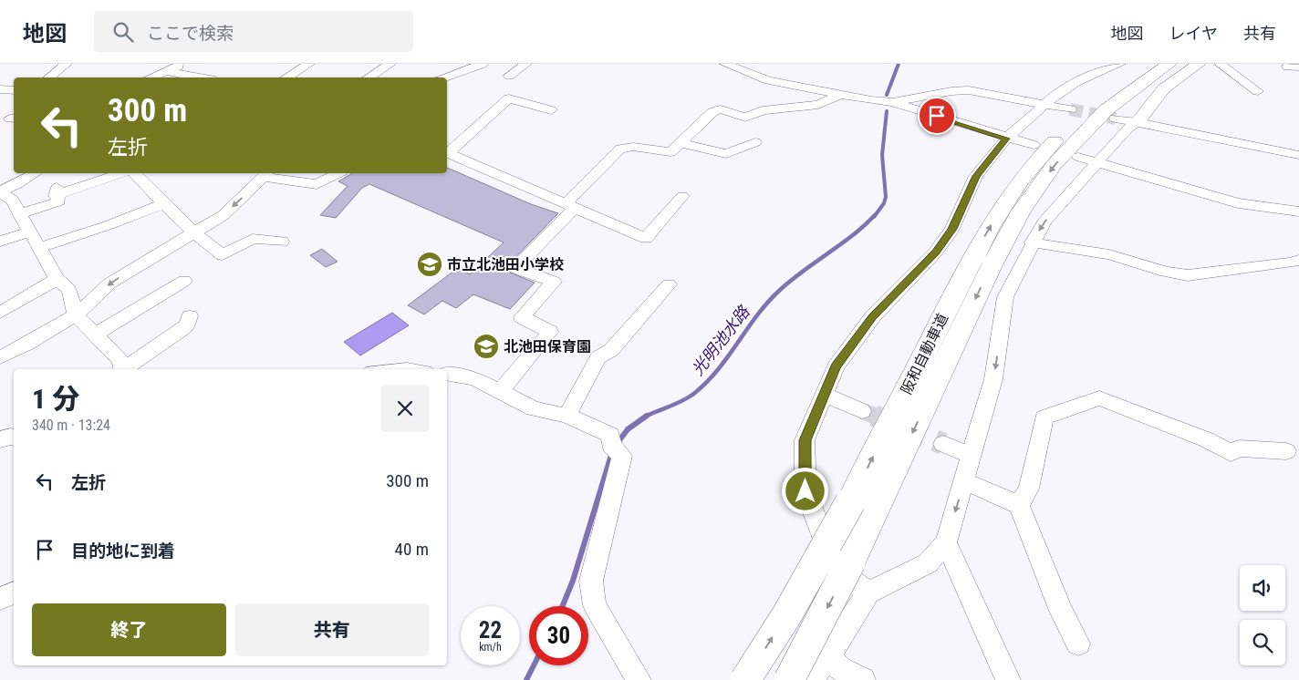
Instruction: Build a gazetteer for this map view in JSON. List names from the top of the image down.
{
  "streets": {
    "highway": ["阪和自動車道"]
  },
  "water": ["光明池水路"],
  "places": {
    "school or university": ["市立北池田小学校", "北池田保育園"]
  },
  "page": {
    "header": "地図",
    "search": "ここで検索",
    "nav": ["地図", "レイヤ", "共有"],
    "turn": ["300 m", "左折"],
    "heading": ["1 分", "340 m · 13:24"],
    "list": [
      {
        "name": "左折",
        "value": "300 m"
      },
      {
        "name": "目的地に到着",
        "value": "40 m"
      }
    ],
    "buttons": ["終了", "共有"],
    "speed": "22 km/h",
    "limit": "30"
  }
}
